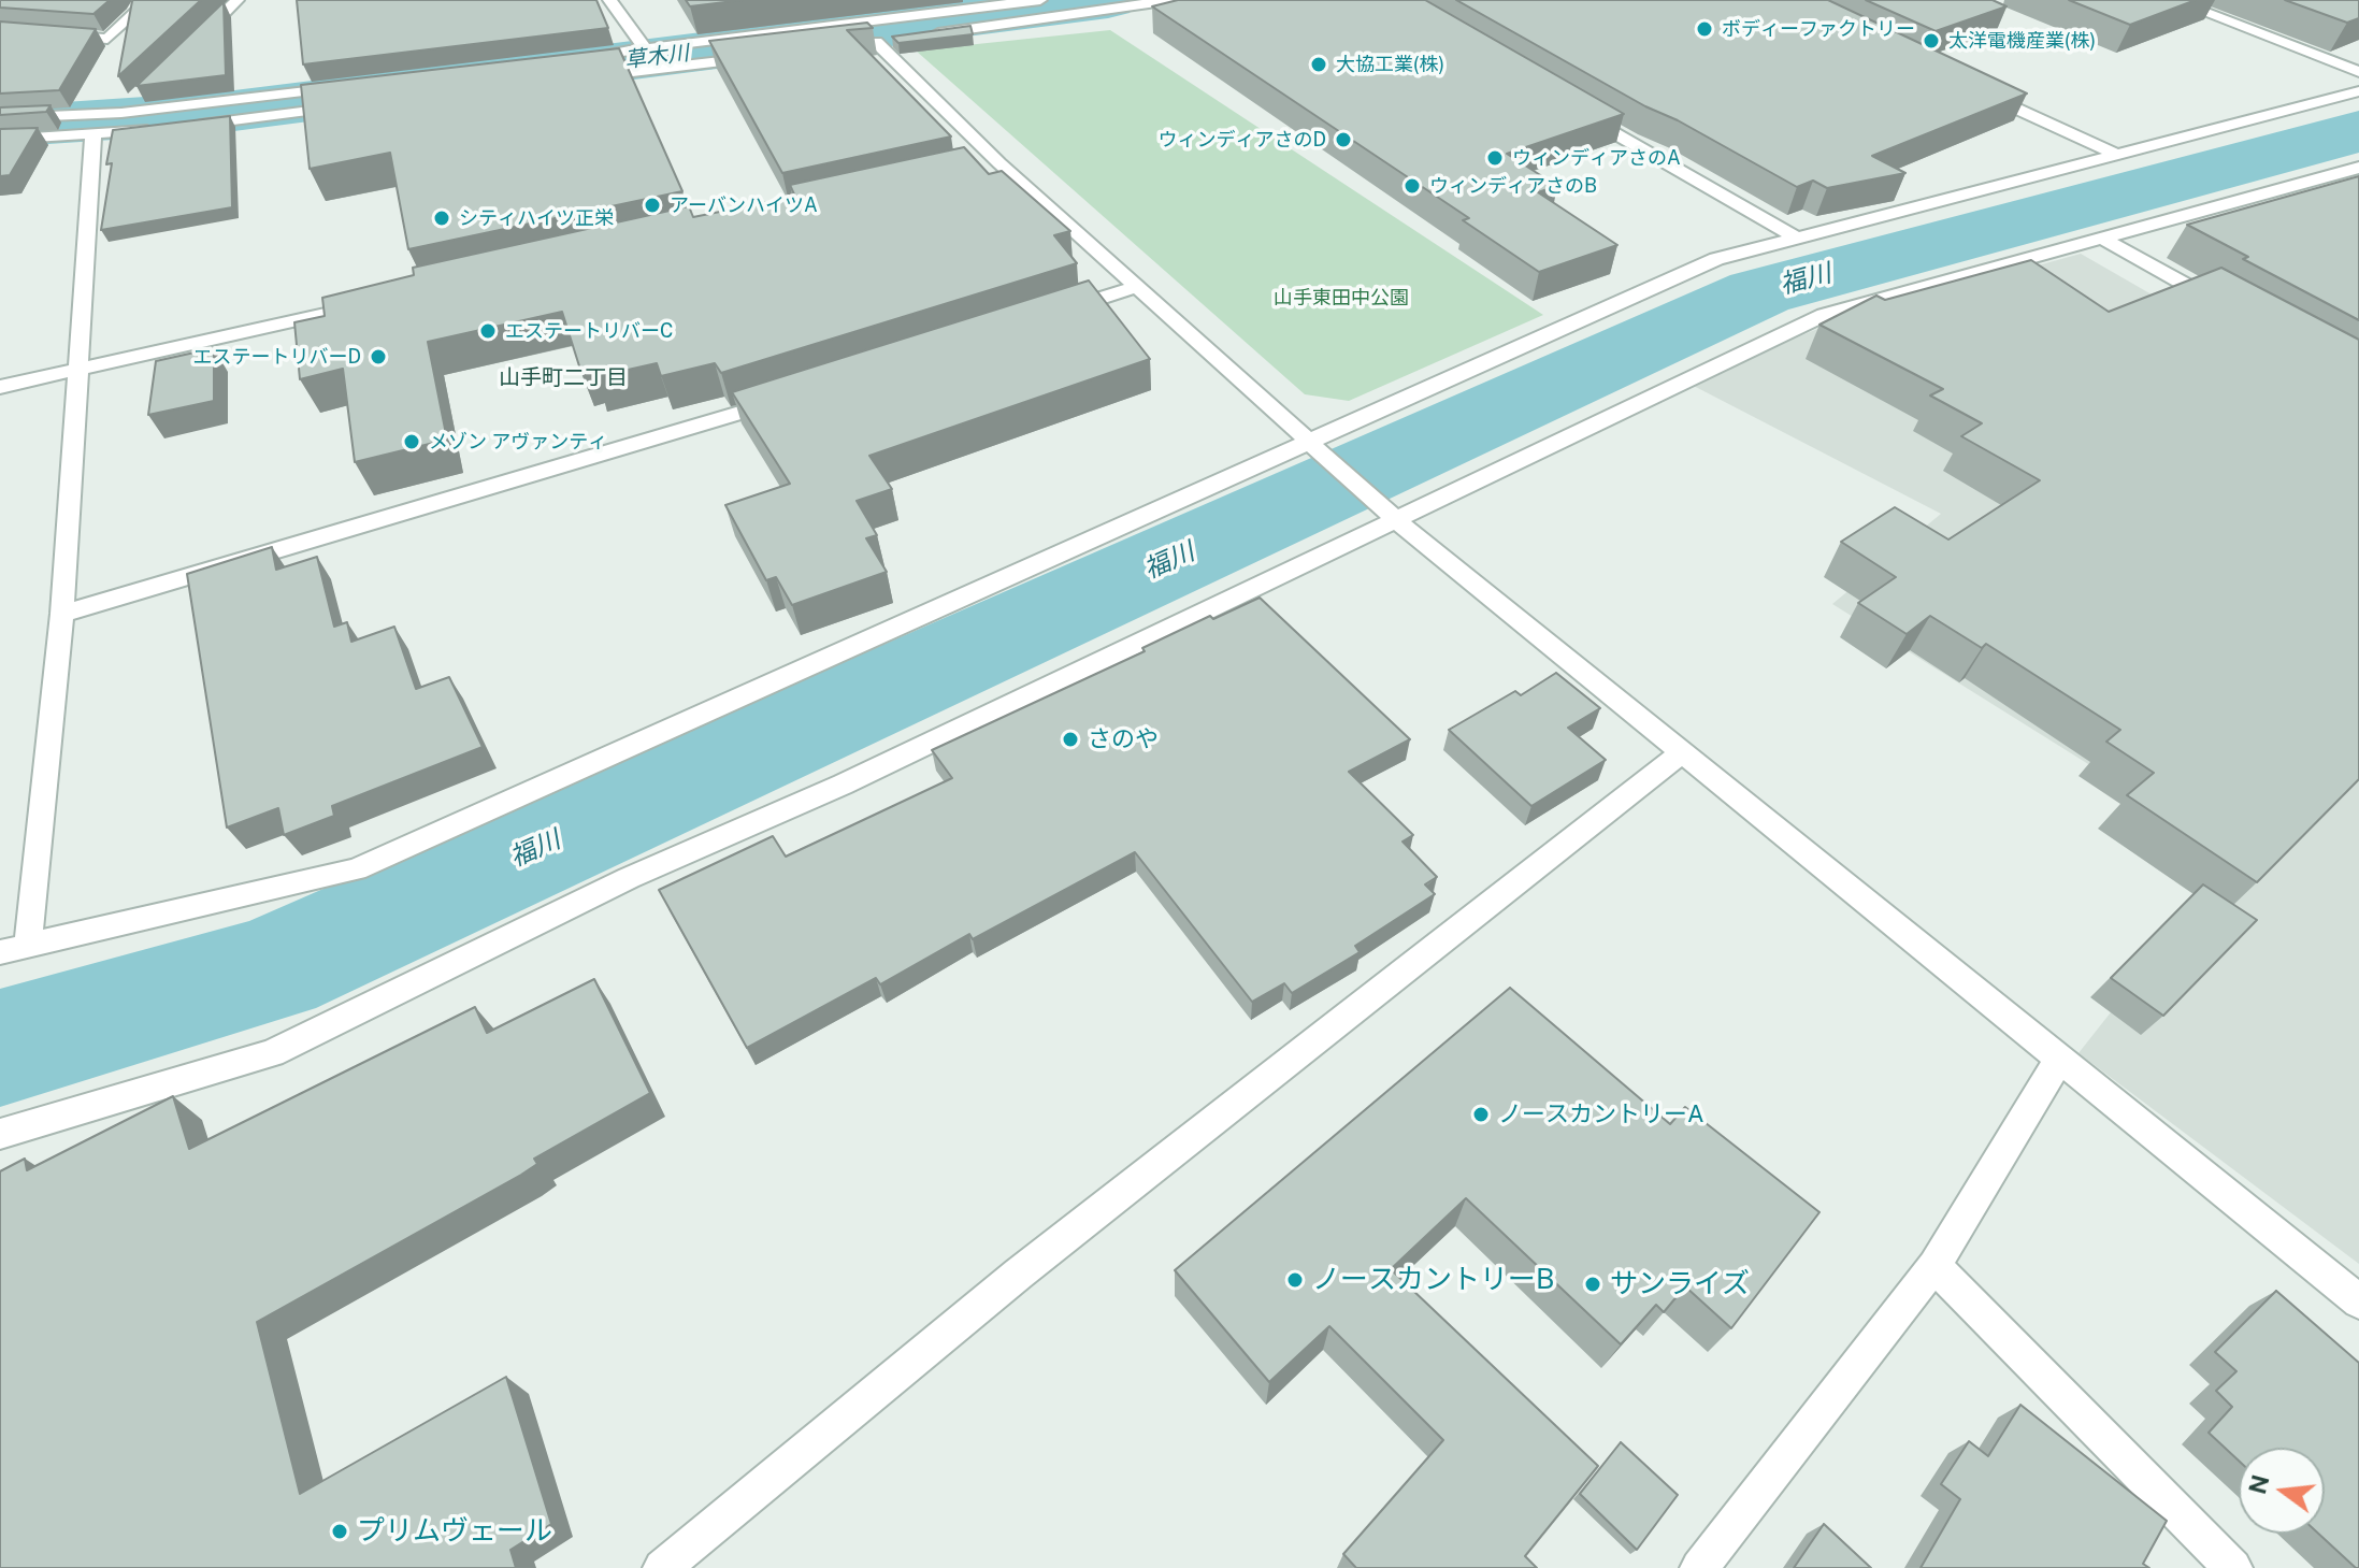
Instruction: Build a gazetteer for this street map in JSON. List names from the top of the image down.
{
  "districts": ["山手町二丁目"],
  "water": ["草木川", "福川"],
  "parks": ["山手東田中公園"],
  "places": [
    "ボディーファクトリー",
    "太洋電機産業(株)",
    "大協工業(株)",
    "ウィンディアさのD",
    "ウィンディアさのA",
    "ウィンディアさのB",
    "アーバンハイツA",
    "シティハイツ正栄",
    "エステートリバーC",
    "エステートリバーD",
    "メゾン アヴァンティ",
    "さのや",
    "ノースカントリーA",
    "ノースカントリーB",
    "サンライズ",
    "プリムヴェール"
  ],
  "north": "left"
}
